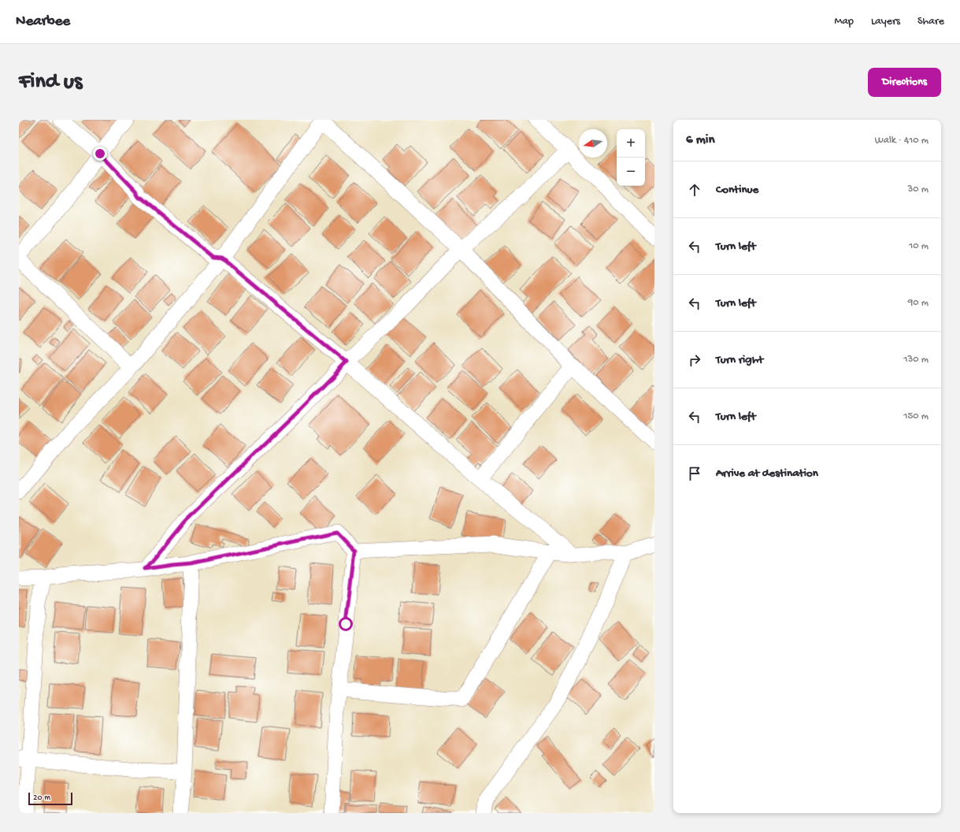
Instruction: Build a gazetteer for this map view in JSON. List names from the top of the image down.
{
  "scale_bar": "20 m",
  "north": "left",
  "page": {
    "header": "Nearbee",
    "nav": ["Map", "Layers", "Share"],
    "buttons": "Directions",
    "title": "Find us",
    "heading": ["6 min", "Walk · 410 m"],
    "map_buttons": ["+", "−"],
    "list": [
      ["Continue", "30 m"],
      ["Turn left", "10 m"],
      ["Turn left", "90 m"],
      ["Turn right", "130 m"],
      ["Turn left", "150 m"],
      "Arrive at destination"
    ],
    "scale": "20 m"
  }
}
